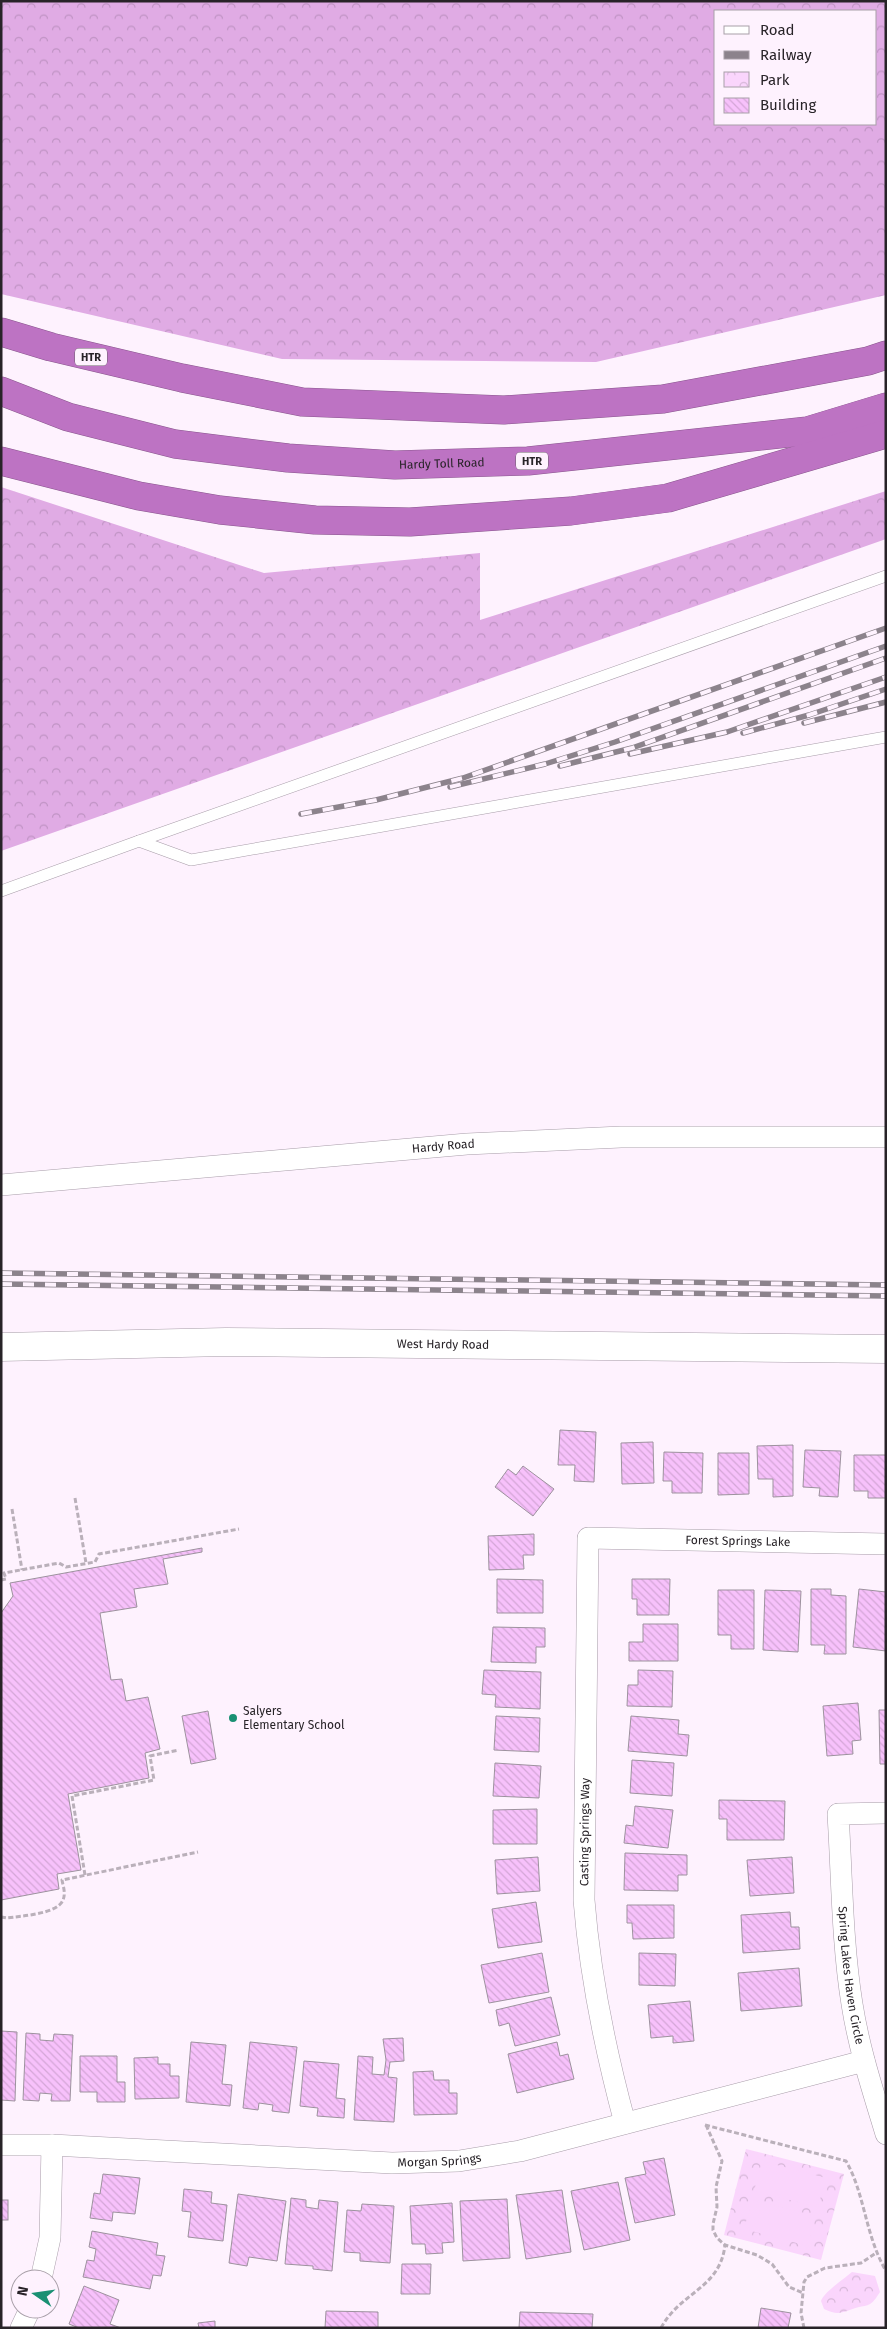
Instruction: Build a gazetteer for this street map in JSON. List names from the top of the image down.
{
  "streets": {
    "highway": ["HTR", "Hardy Toll Road"],
    "main road": ["West Hardy Road"],
    "street": [
      "Hardy Road",
      "Forest Springs Lake",
      "Casting Springs Way",
      "Spring Lakes Haven Circle",
      "Morgan Springs"
    ]
  },
  "crossings": [
    ["Forest Springs Lake", "Casting Springs Way"],
    ["Casting Springs Way", "Morgan Springs"],
    ["Spring Lakes Haven Circle", "Morgan Springs"]
  ],
  "places": ["Salyers Elementary School"],
  "legend": [
    "Road",
    "Railway",
    "Park",
    "Building"
  ],
  "north": "left"
}
